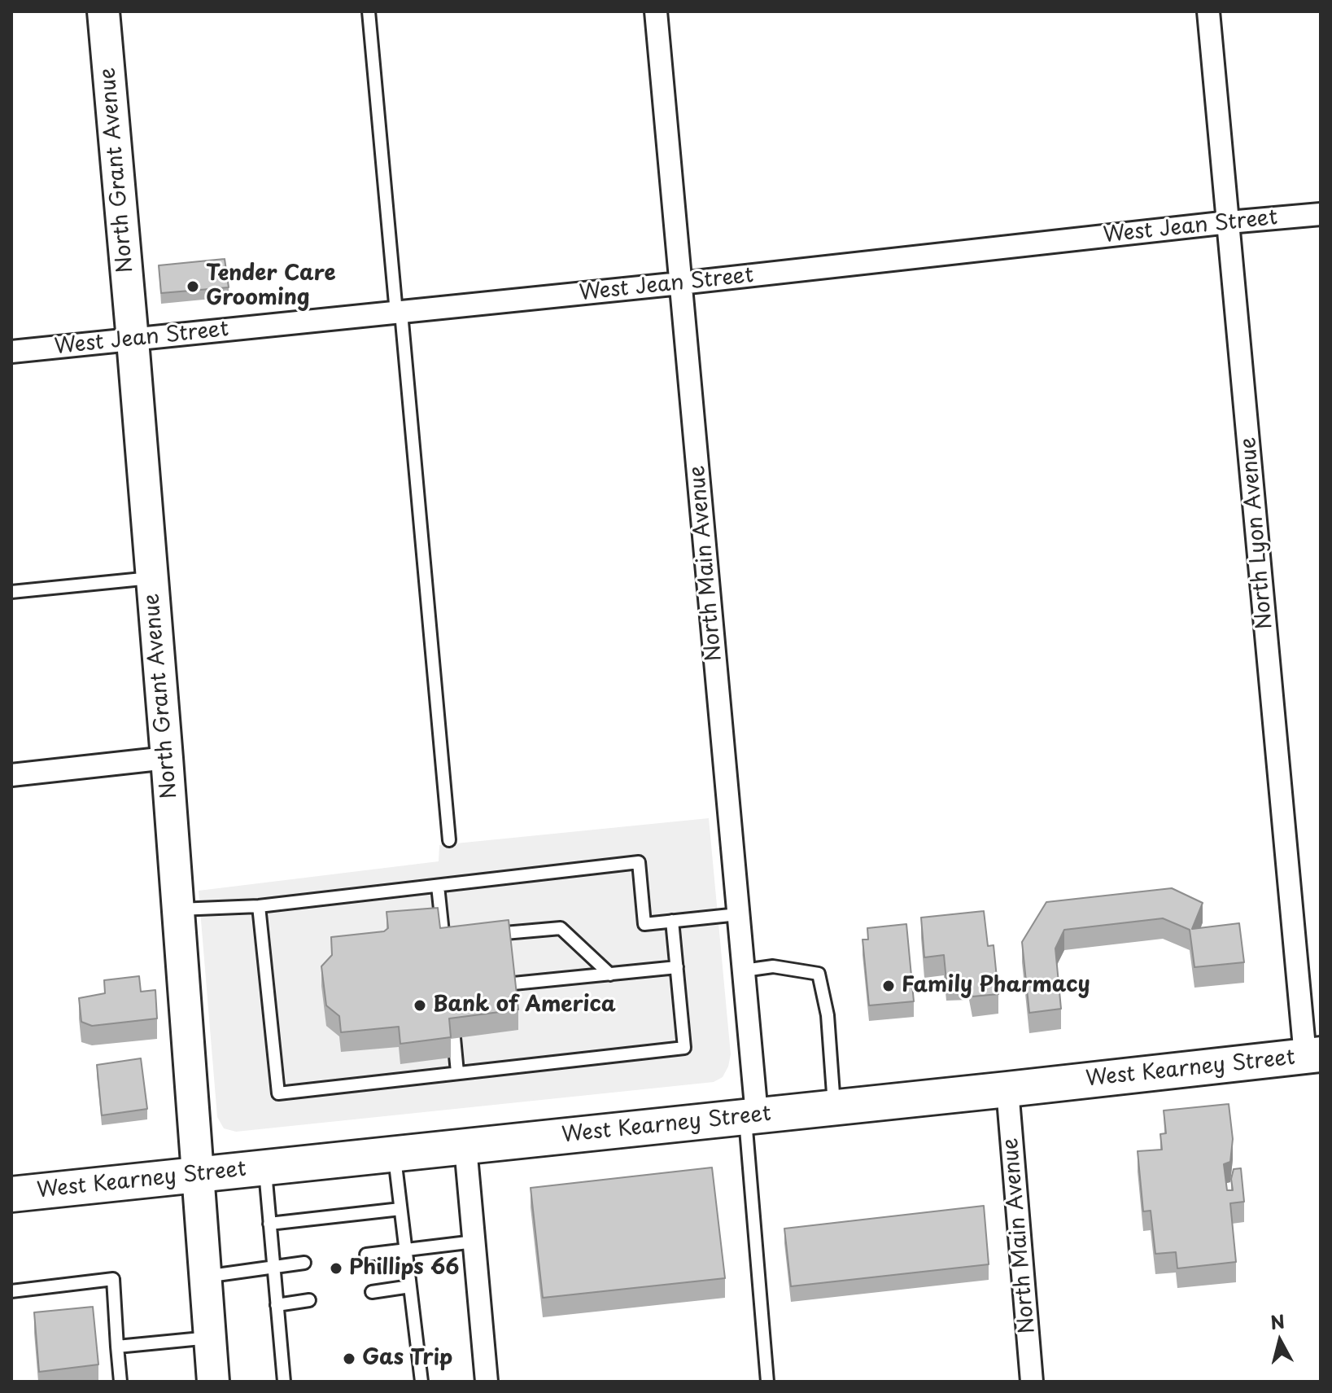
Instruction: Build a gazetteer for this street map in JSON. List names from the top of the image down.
{
  "streets": {
    "main road": ["North Grant Avenue", "West Kearney Street"],
    "street": ["West Jean Street", "North Lyon Avenue", "North Main Avenue"]
  },
  "crossings": [
    ["North Grant Avenue", "West Jean Street"],
    ["North Grant Avenue", "West Kearney Street"],
    ["West Jean Street", "North Lyon Avenue"],
    ["West Jean Street", "North Main Avenue"],
    ["North Lyon Avenue", "West Kearney Street"],
    ["North Main Avenue", "West Kearney Street"]
  ],
  "places": [
    "Tender Care Grooming",
    "Family Pharmacy",
    "Bank of America",
    "Phillips 66",
    "Gas Trip"
  ],
  "north": "top"
}
